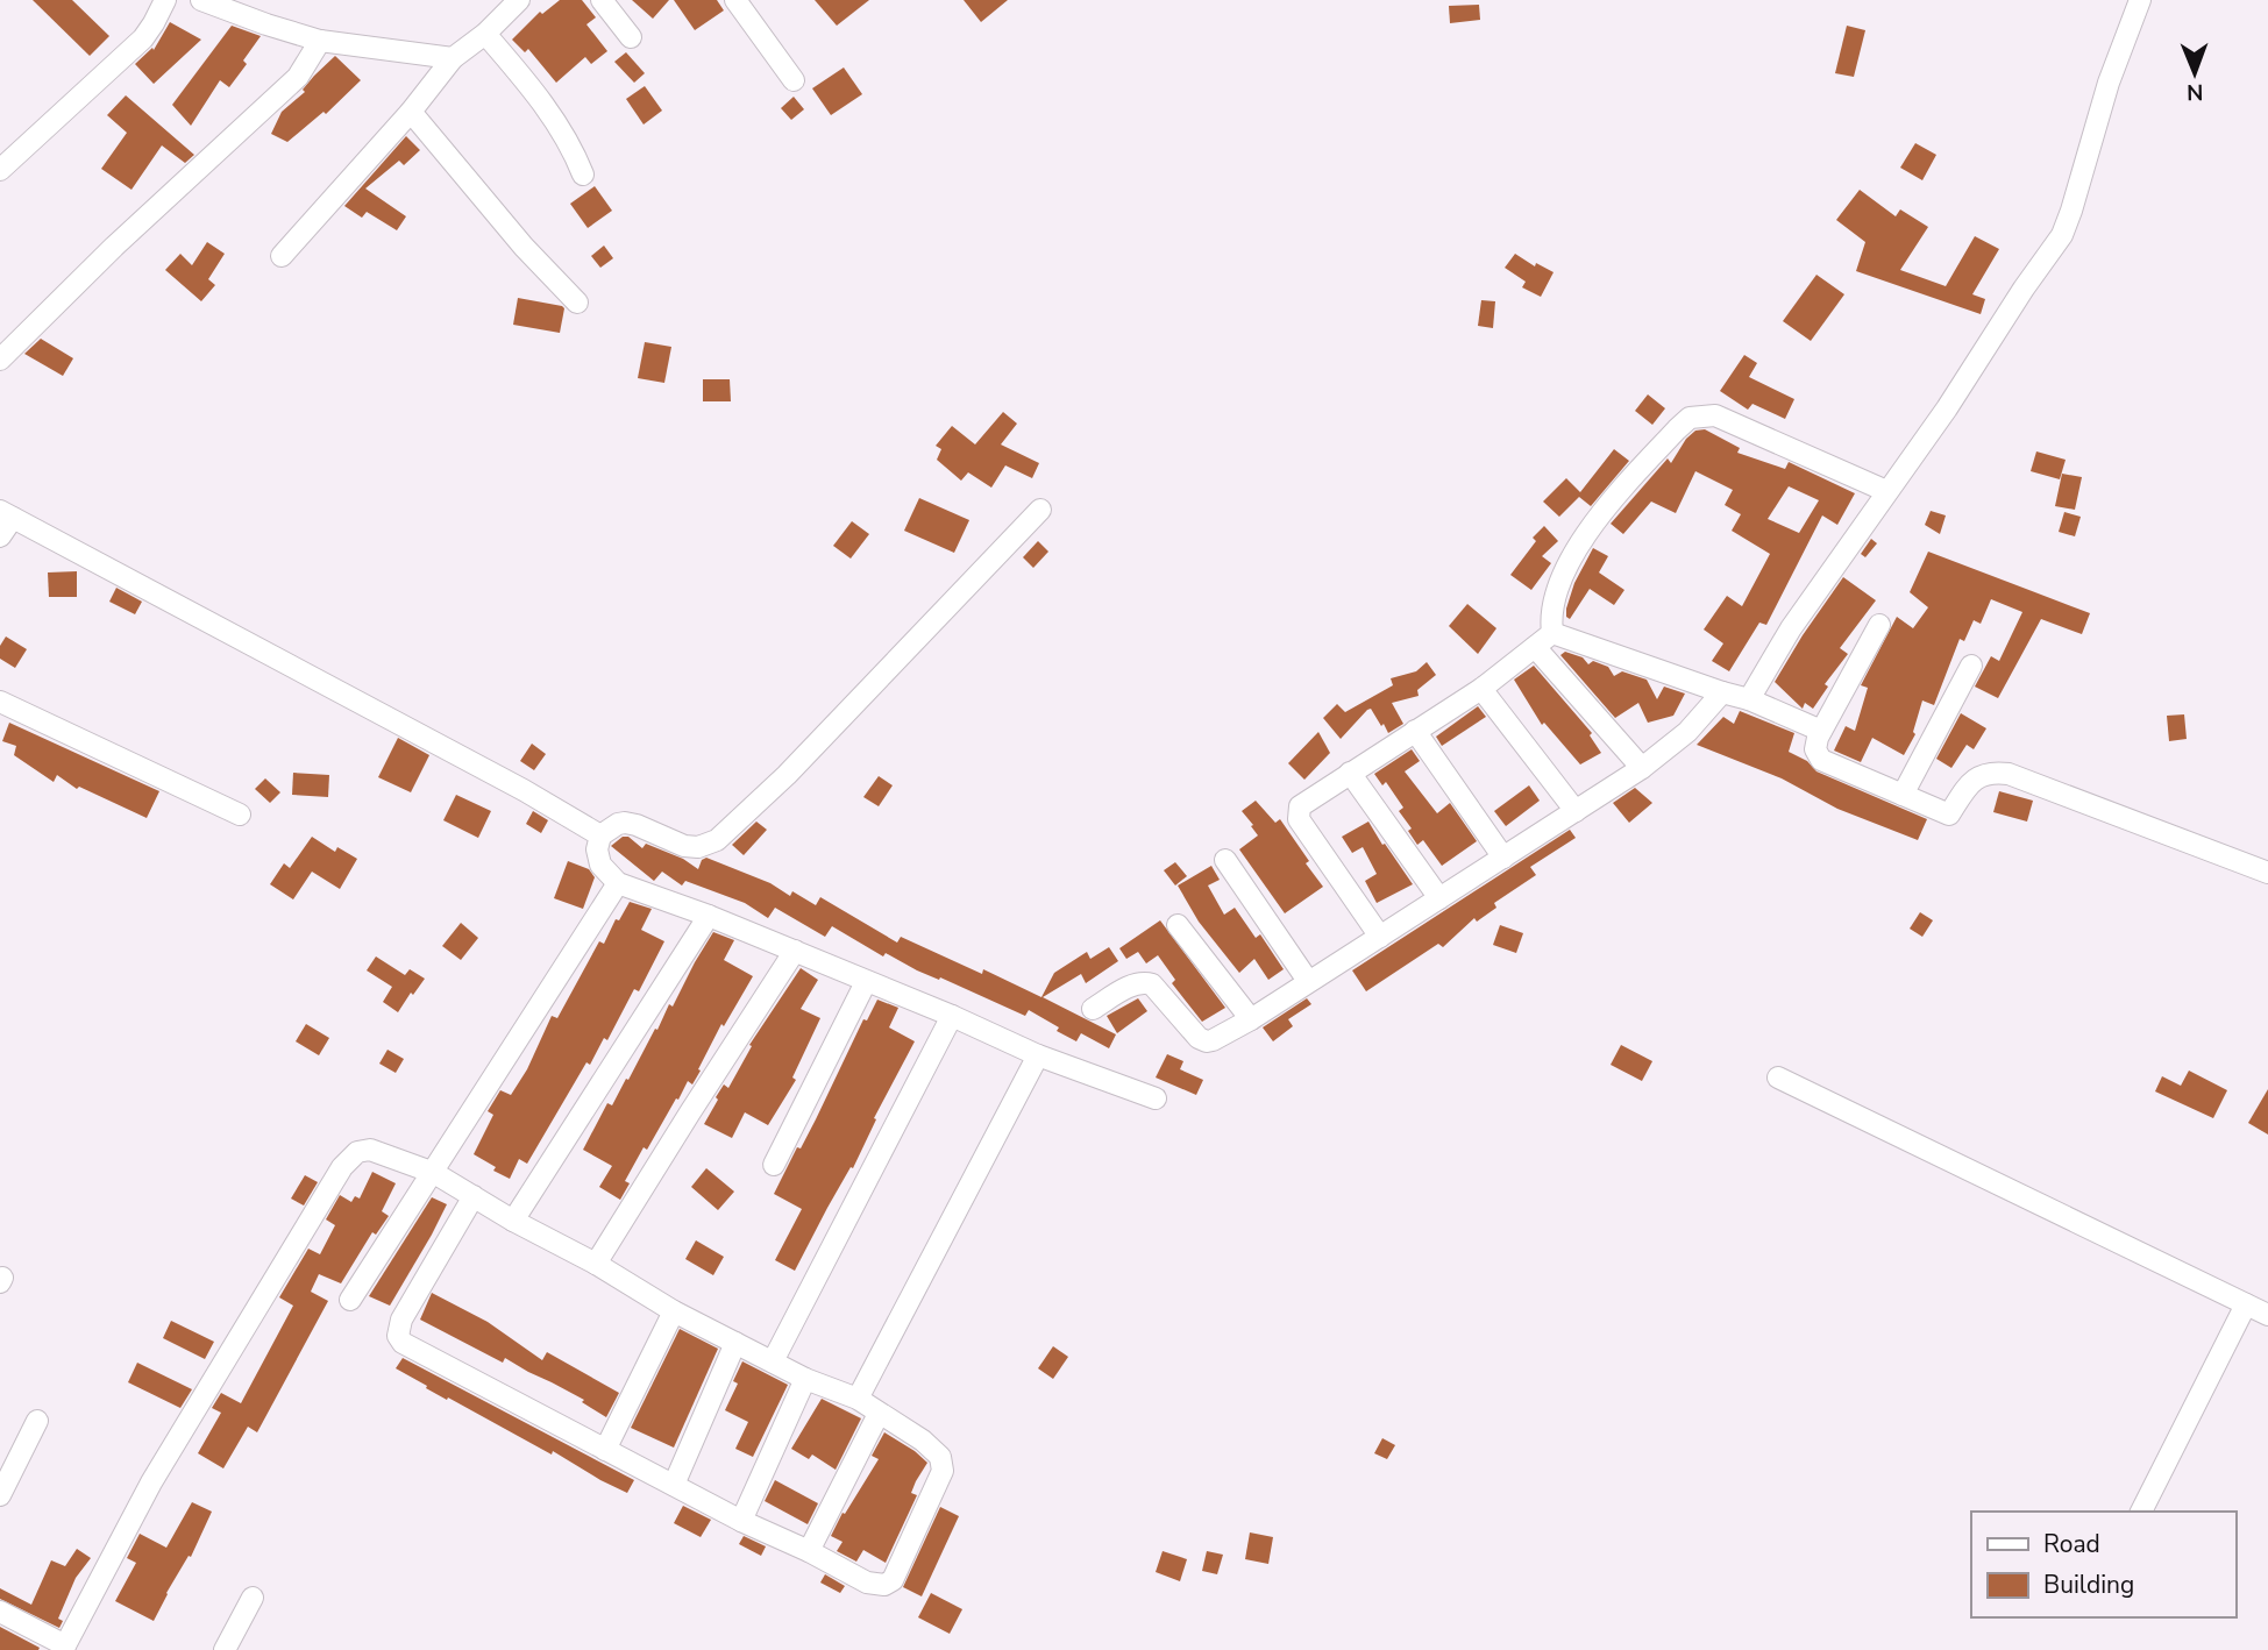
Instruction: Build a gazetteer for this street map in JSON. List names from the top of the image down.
{
  "legend": ["Road", "Building"],
  "north": "bottom"
}
